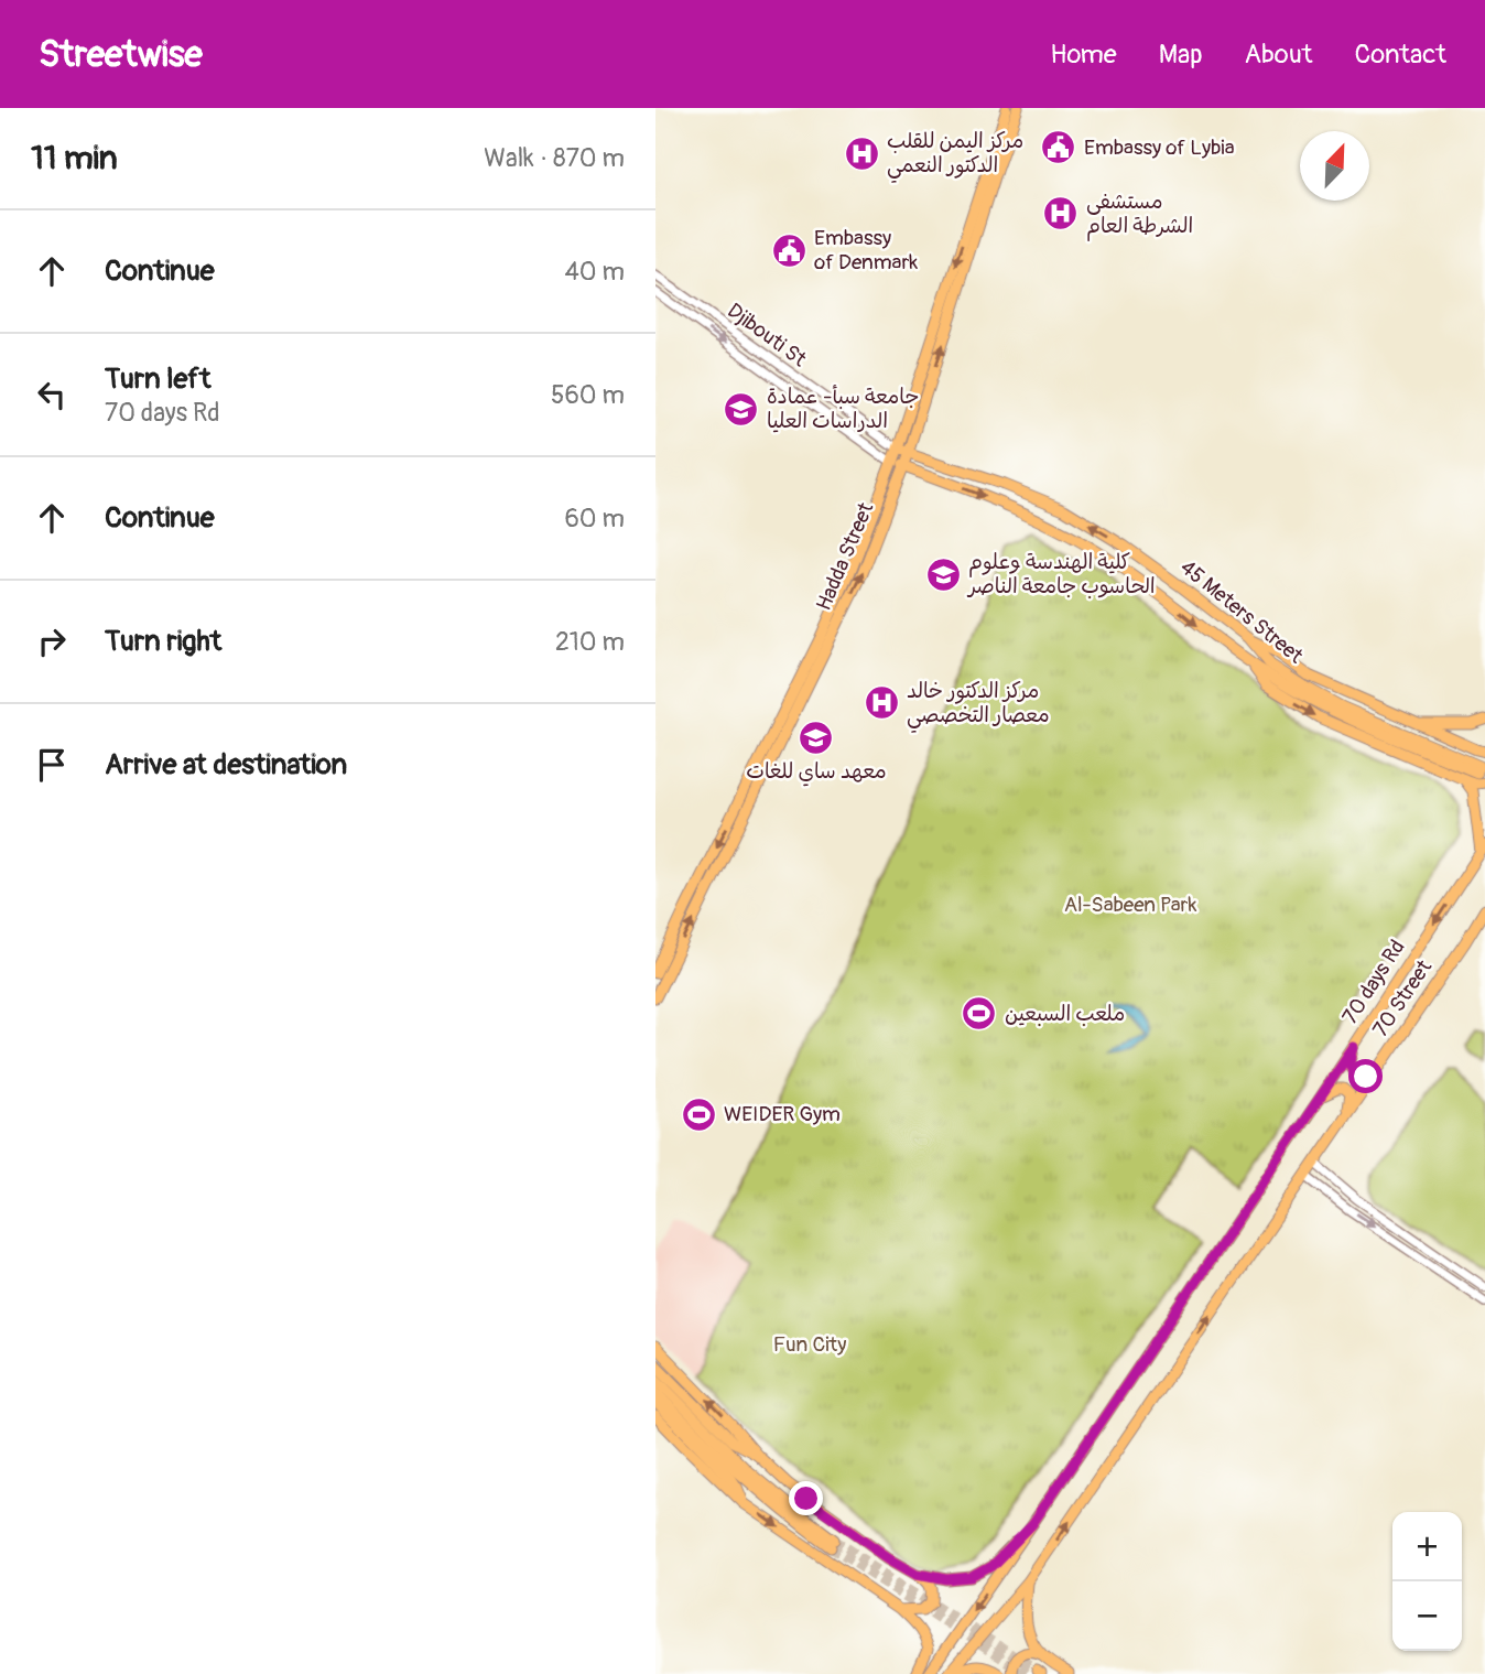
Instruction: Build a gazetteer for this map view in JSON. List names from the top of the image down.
{
  "streets": {
    "main road": [
      "Hadda Street",
      "45 Meters Street",
      "70 days Rd",
      "70 Street"
    ],
    "street": ["Djibouti St"]
  },
  "crossings": [
    ["Djibouti St", "Hadda Street"],
    ["Djibouti St", "45 Meters Street"],
    ["Hadda Street", "45 Meters Street"]
  ],
  "one_way": ["70 days Rd", "70 Street"],
  "parks": ["Al-Sabeen Park", "Fun City"],
  "places": {
    "public building": ["Embassy of Lybia", "Embassy of Denmark"],
    "hospital": ["مركز اليمن للقلب الدكتور النعمي", "مستشفى الشرطة العام", "مركز الدكتور خالد معصار التخصصي"],
    "school or university": ["جامعة سبأ- عمادة الدراسات العليا", "كلية الهندسة وعلوم الحاسوب جامعة الناصر", "معهد ساي للغات"],
    "sports": ["ملعب السبعين", "WEIDER Gym"]
  },
  "north": "top right",
  "page": {
    "header": "Streetwise",
    "nav": [
      "Home",
      "Map",
      "About",
      "Contact"
    ],
    "heading": ["11 min", "Walk · 870 m"],
    "list": [
      ["Continue", "40 m"],
      ["Turn left", "70 days Rd", "560 m"],
      ["Continue", "60 m"],
      ["Turn right", "210 m"],
      "Arrive at destination"
    ],
    "map_buttons": ["+", "−"]
  }
}
